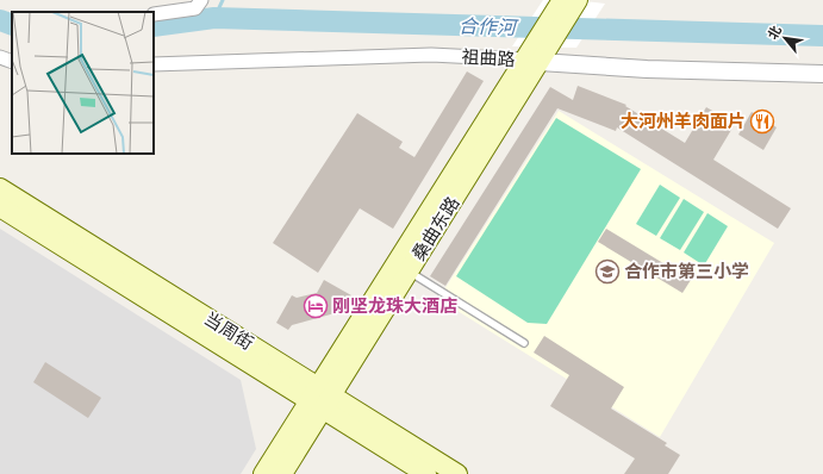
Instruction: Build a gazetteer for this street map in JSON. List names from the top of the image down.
{
  "streets": {
    "main road": ["桑曲东路", "当周街"],
    "street": ["祖曲路"]
  },
  "crossings": [
    ["祖曲路", "桑曲东路"],
    ["桑曲东路", "当周街"]
  ],
  "water": ["合作河"],
  "places": {
    "restaurant": ["大河州羊肉面片"],
    "school or university": ["合作市第三小学"],
    "hotel": ["刚坚龙珠大酒店"]
  },
  "north": "top left"
}
